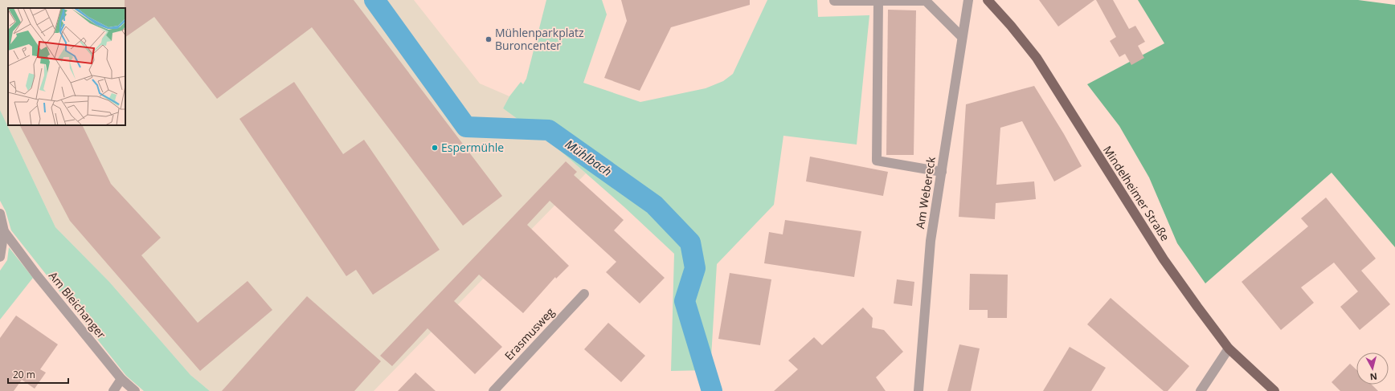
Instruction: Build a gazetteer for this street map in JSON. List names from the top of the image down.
{
  "streets": {
    "main road": ["Mindelheimer Straße"],
    "street": ["Am Webereck", "Am Bleichanger", "Erasmusweg"]
  },
  "water": ["Mühlbach"],
  "places": ["Mühlenparkplatz Buroncenter", "Espermühle"],
  "scale_bar": "20 m",
  "north": "bottom"
}
